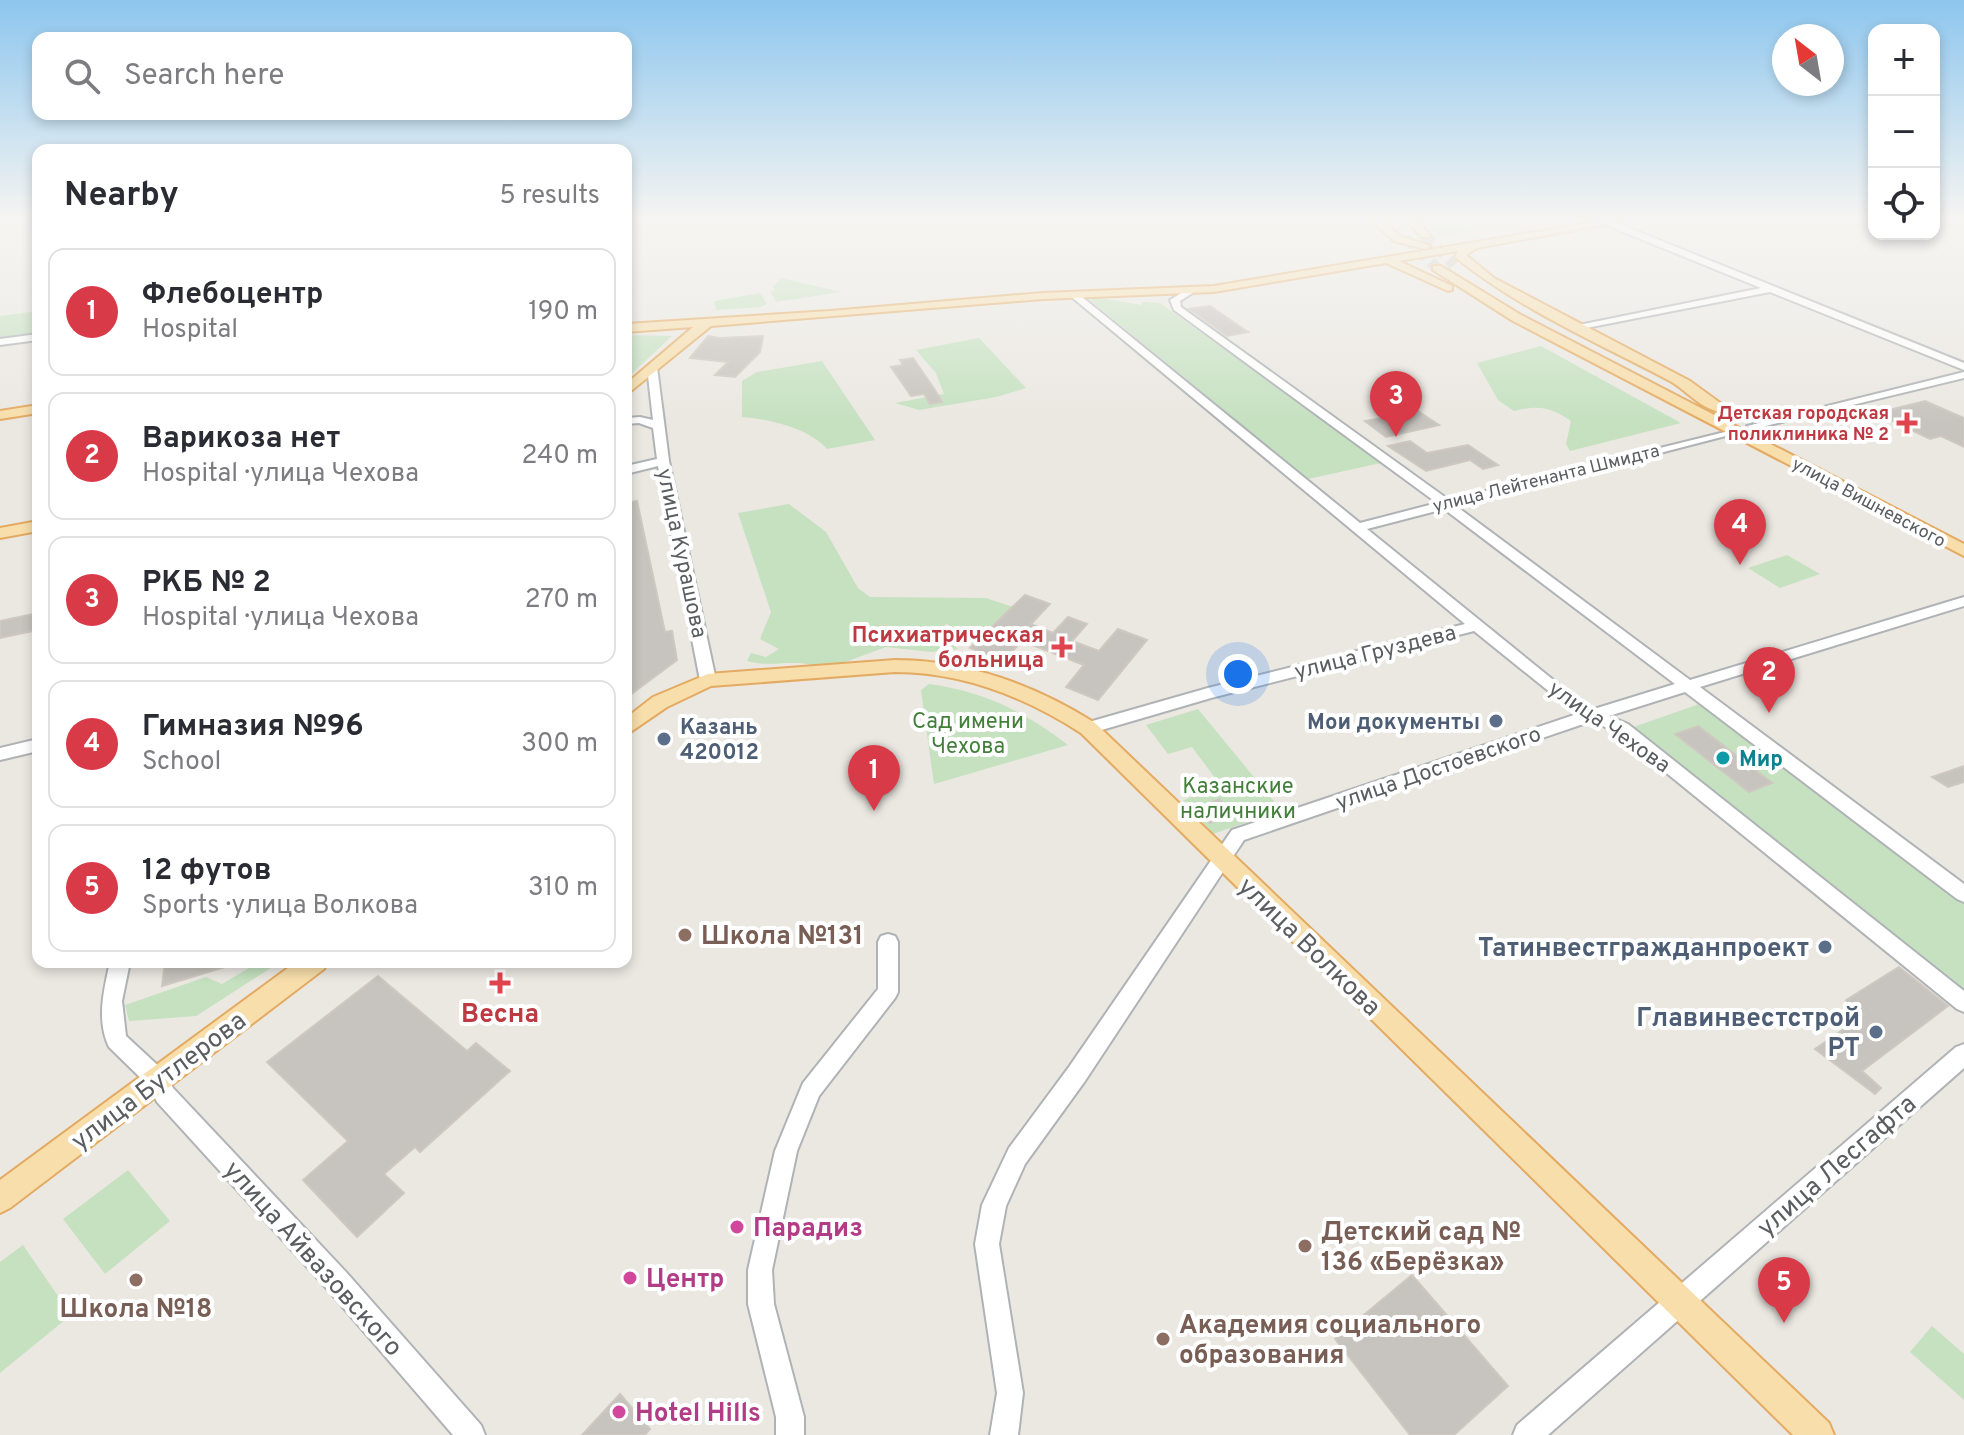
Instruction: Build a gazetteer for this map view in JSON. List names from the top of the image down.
{
  "streets": {
    "main road": ["улица Вишневского", "улица Волкова", "улица Бутлерова"],
    "street": [
      "улица Лейтенанта Шмидта",
      "улица Курашова",
      "улица Груздева",
      "улица Чехова",
      "улица Достоевского",
      "улица Лесгафта",
      "улица Айвазовского"
    ]
  },
  "crossings": [
    ["улица Лейтенанта Шмидта", "улица Вишневского"],
    ["улица Лейтенанта Шмидта", "улица Чехова"],
    ["улица Курашова", "улица Волкова"],
    ["улица Груздева", "улица Чехова"],
    ["улица Груздева", "улица Волкова"],
    ["улица Чехова", "улица Достоевского"],
    ["улица Достоевского", "улица Волкова"],
    ["улица Волкова", "улица Лесгафта"],
    ["улица Бутлерова", "улица Айвазовского"]
  ],
  "parks": ["Сад имени Чехова", "Казанские наличники"],
  "places": {
    "health": ["Детская городская поликлиника № 2", "Психиатрическая больница", "Весна"],
    "other": [
      "Мои документы",
      "Казань 420012",
      "Мир",
      "Школа №131",
      "Татинвестгражданпроект",
      "Главинвестстрой РТ",
      "Парадиз",
      "Детский сад № 136 «Берёзка»",
      "Центр",
      "Школа №18",
      "Академия социального образования",
      "Hotel Hills"
    ]
  },
  "north": "top left",
  "page": {
    "map_buttons": ["+", "−"],
    "search": "Search here",
    "heading": ["Nearby", "5 results"],
    "list": [
      {
        "mark": "1",
        "name": "Флебоцентр",
        "note": "Hospital",
        "value": "190 m"
      },
      {
        "mark": "2",
        "name": "Варикоза нет",
        "note": "Hospital · улица Чехова",
        "value": "240 m"
      },
      {
        "mark": "3",
        "name": "РКБ № 2",
        "note": "Hospital · улица Чехова",
        "value": "270 m"
      },
      {
        "mark": "4",
        "name": "Гимназия №96",
        "note": "School",
        "value": "300 m"
      },
      {
        "mark": "5",
        "name": "12 футов",
        "note": "Sports · улица Волкова",
        "value": "310 m"
      }
    ],
    "pins": [
      "3",
      "4",
      "2",
      "1",
      "5"
    ]
  }
}
